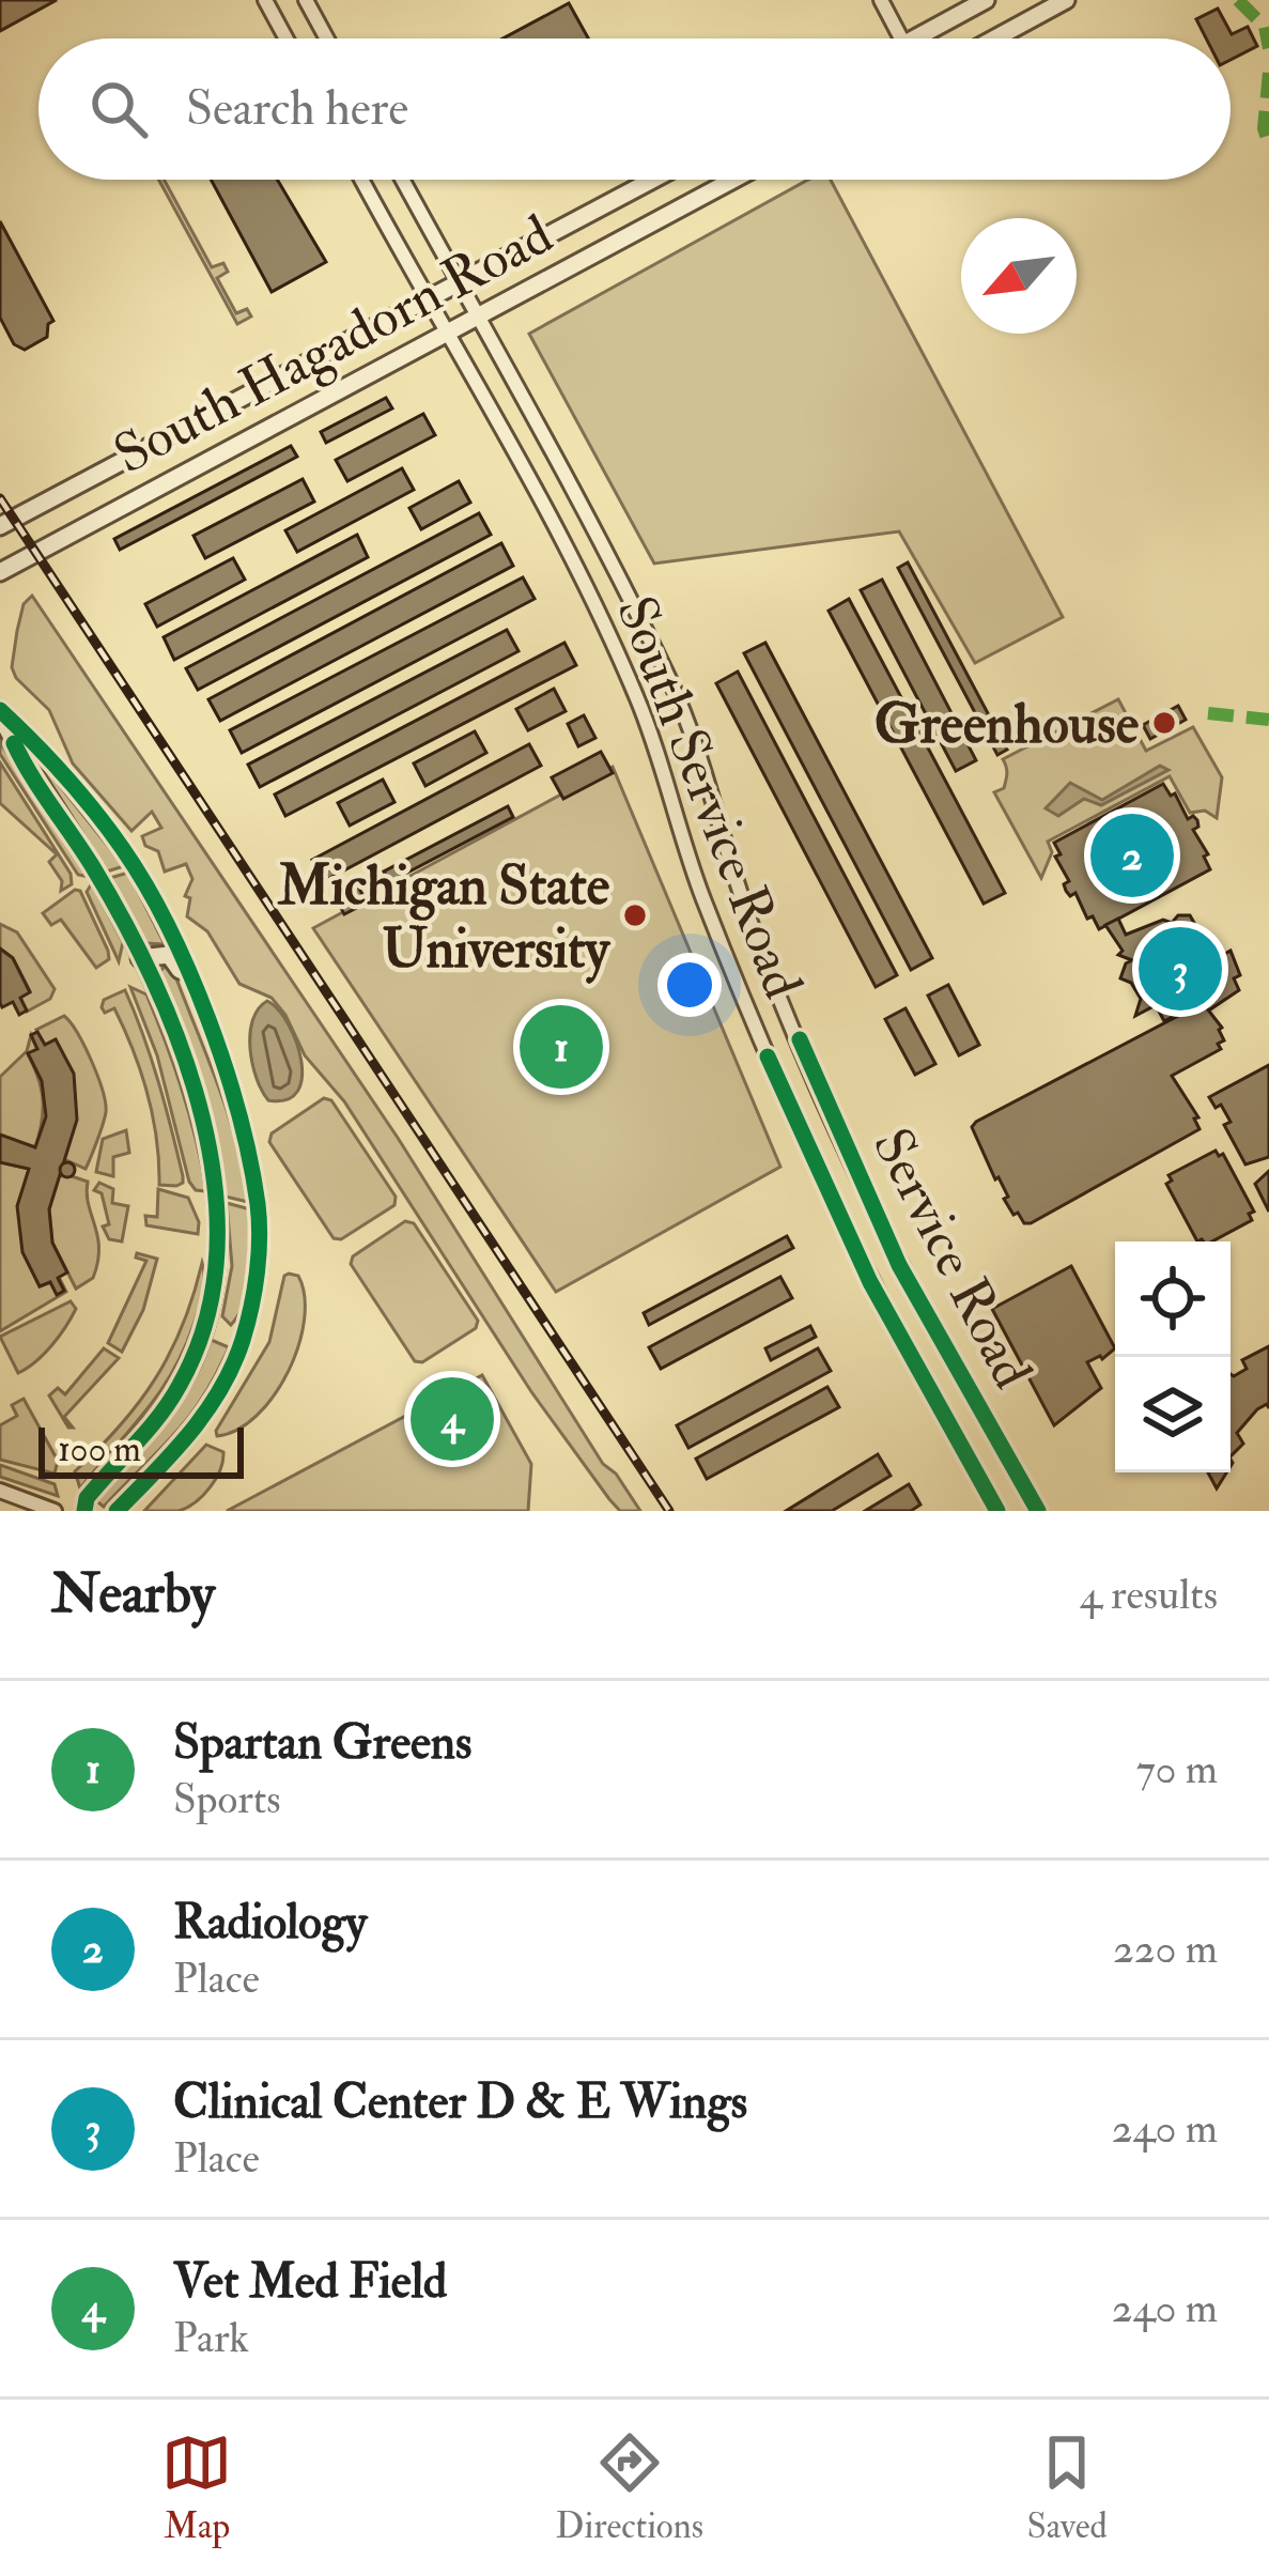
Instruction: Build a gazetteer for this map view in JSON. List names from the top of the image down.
{
  "streets": {
    "street": ["South Hagadorn Road", "South Service Road", "Service Road"]
  },
  "crossings": [
    ["South Hagadorn Road", "South Service Road"],
    ["South Hagadorn Road", "Service Road"],
    ["South Service Road", "Service Road"]
  ],
  "places": ["Greenhouse", "Michigan State University"],
  "scale_bar": "100 m",
  "north": "bottom left",
  "page": {
    "search": "Search here",
    "pins": [
      "2",
      "3",
      "1",
      "4"
    ],
    "scale": "100 m",
    "heading": ["Nearby", "4 results"],
    "list": [
      {
        "mark": "1",
        "name": "Spartan Greens",
        "note": "Sports",
        "value": "70 m"
      },
      {
        "mark": "2",
        "name": "Radiology",
        "note": "Place",
        "value": "220 m"
      },
      {
        "mark": "3",
        "name": "Clinical Center D & E Wings",
        "note": "Place",
        "value": "240 m"
      },
      {
        "mark": "4",
        "name": "Vet Med Field",
        "note": "Park",
        "value": "240 m"
      }
    ],
    "nav": ["Map", "Directions", "Saved"]
  }
}
